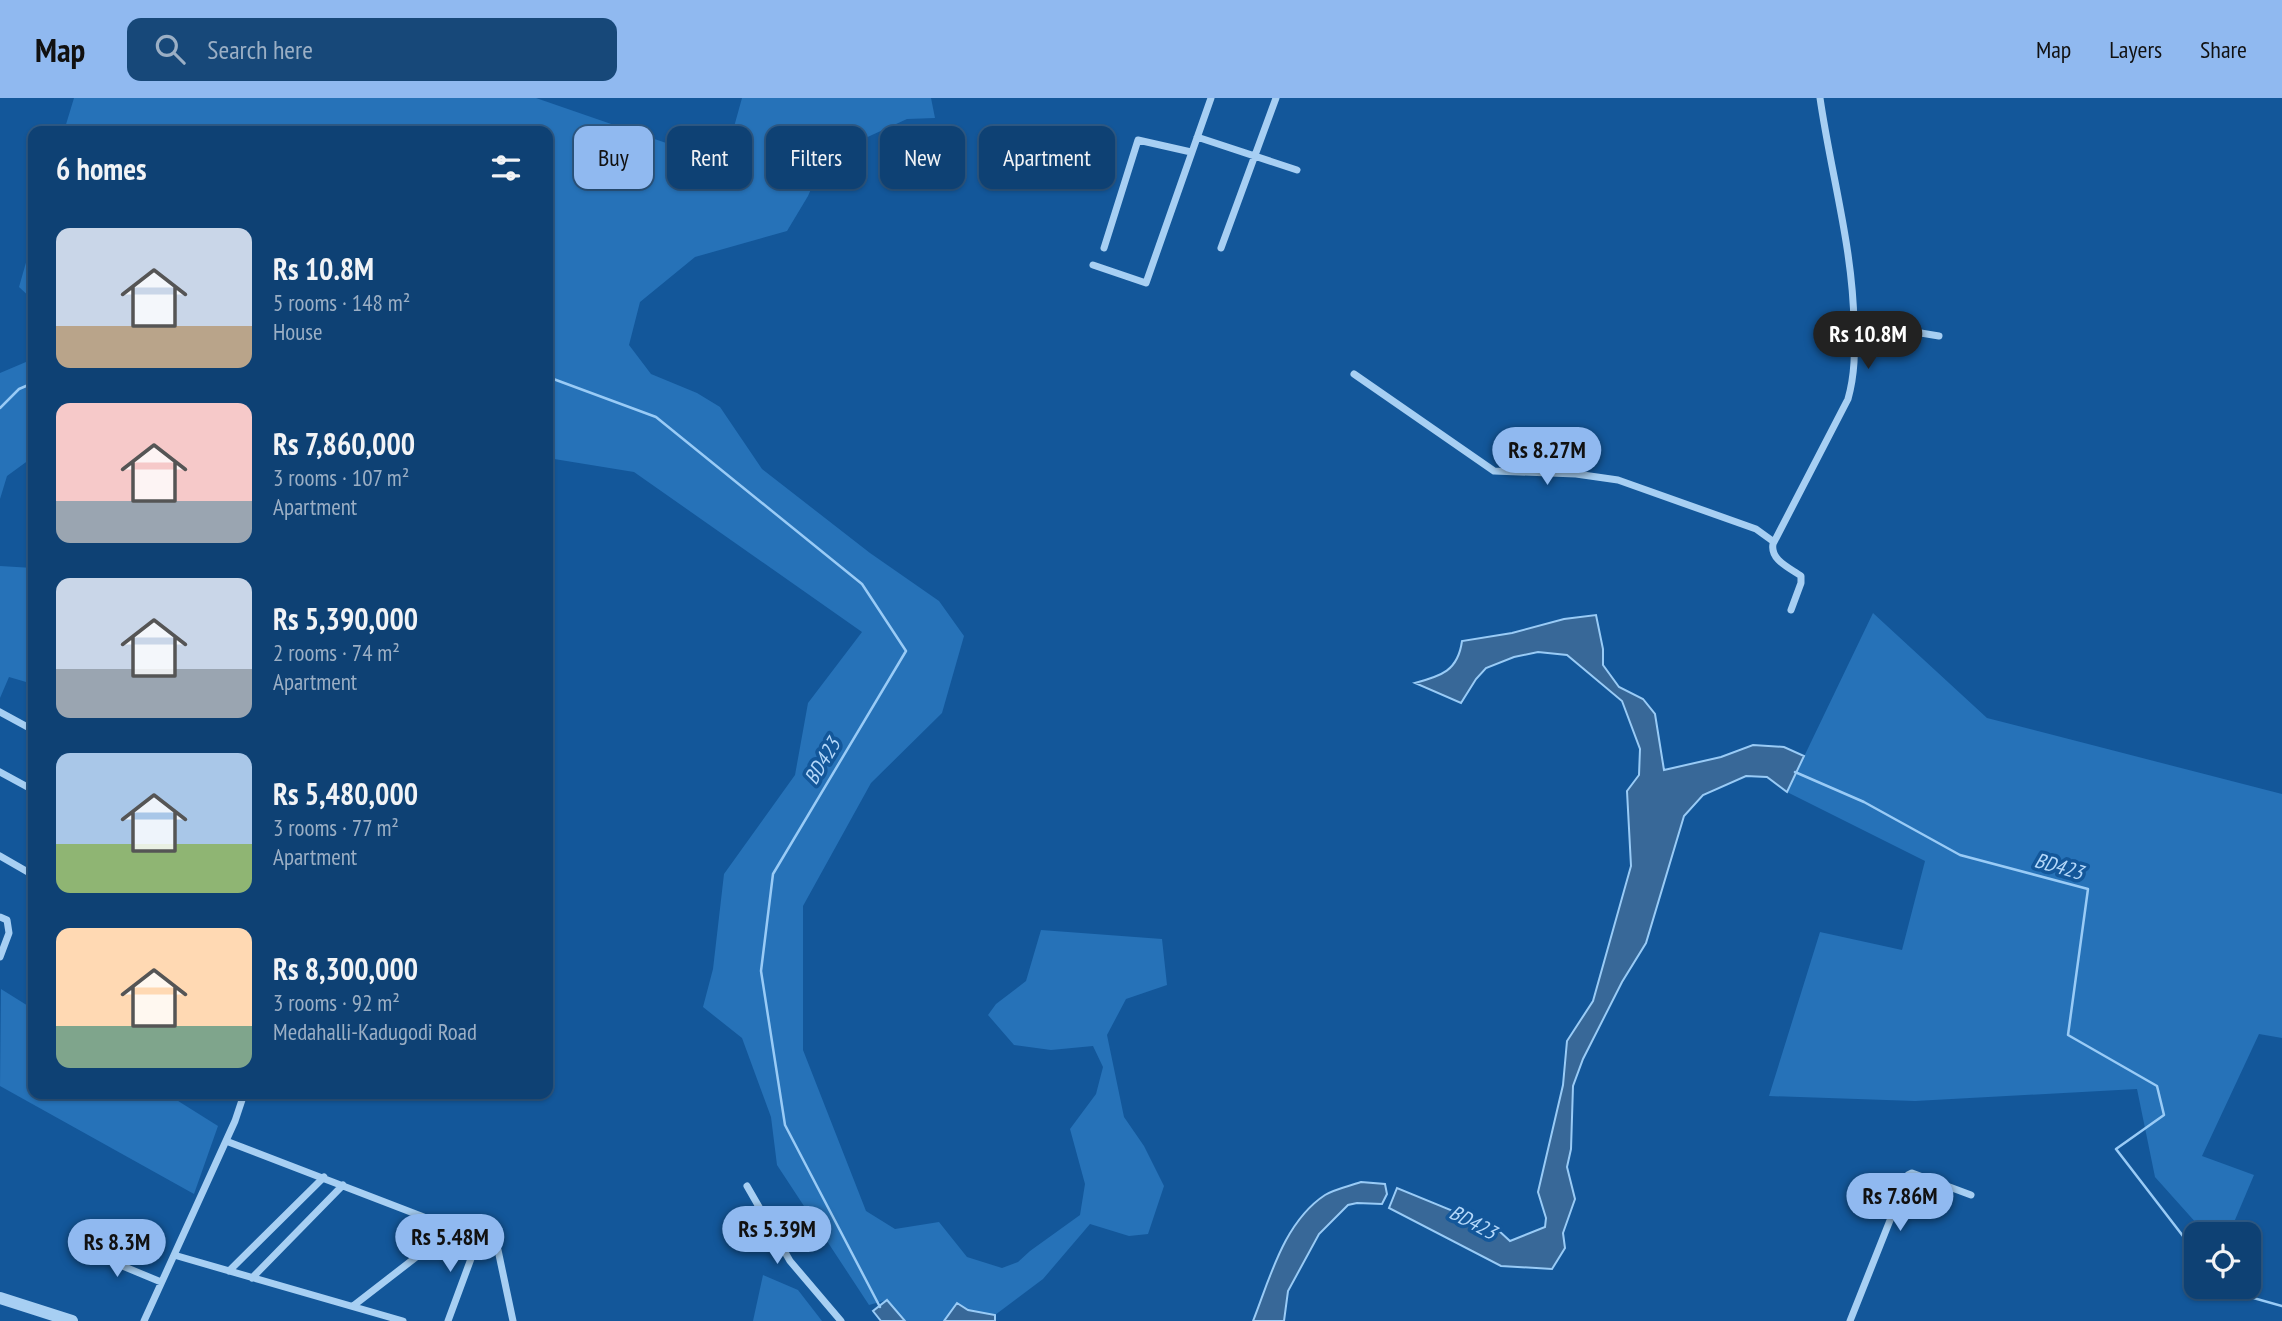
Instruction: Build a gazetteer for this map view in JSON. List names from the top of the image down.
{
  "water": ["BD423"],
  "page": {
    "header": "Map",
    "search": "Search here",
    "nav": ["Map", "Layers", "Share"],
    "chip": [
      "Buy",
      "Rent",
      "Filters",
      "New",
      "Apartment"
    ],
    "heading": "6 homes",
    "list": [
      {
        "name": "Rs 10.8M",
        "note": "5 rooms · 148 m² · House"
      },
      {
        "name": "Rs 7,860,000",
        "note": "3 rooms · 107 m² · Apartment"
      },
      {
        "name": "Rs 5,390,000",
        "note": "2 rooms · 74 m² · Apartment"
      },
      {
        "name": "Rs 5,480,000",
        "note": "3 rooms · 77 m² · Apartment"
      },
      {
        "name": "Rs 8,300,000",
        "note": "3 rooms · 92 m² · Medahalli-Kadugodi Road"
      }
    ],
    "price": [
      "Rs 10.8M",
      "Rs 8.27M",
      "Rs 7.86M",
      "Rs 5.39M",
      "Rs 5.48M",
      "Rs 8.3M"
    ]
  }
}
